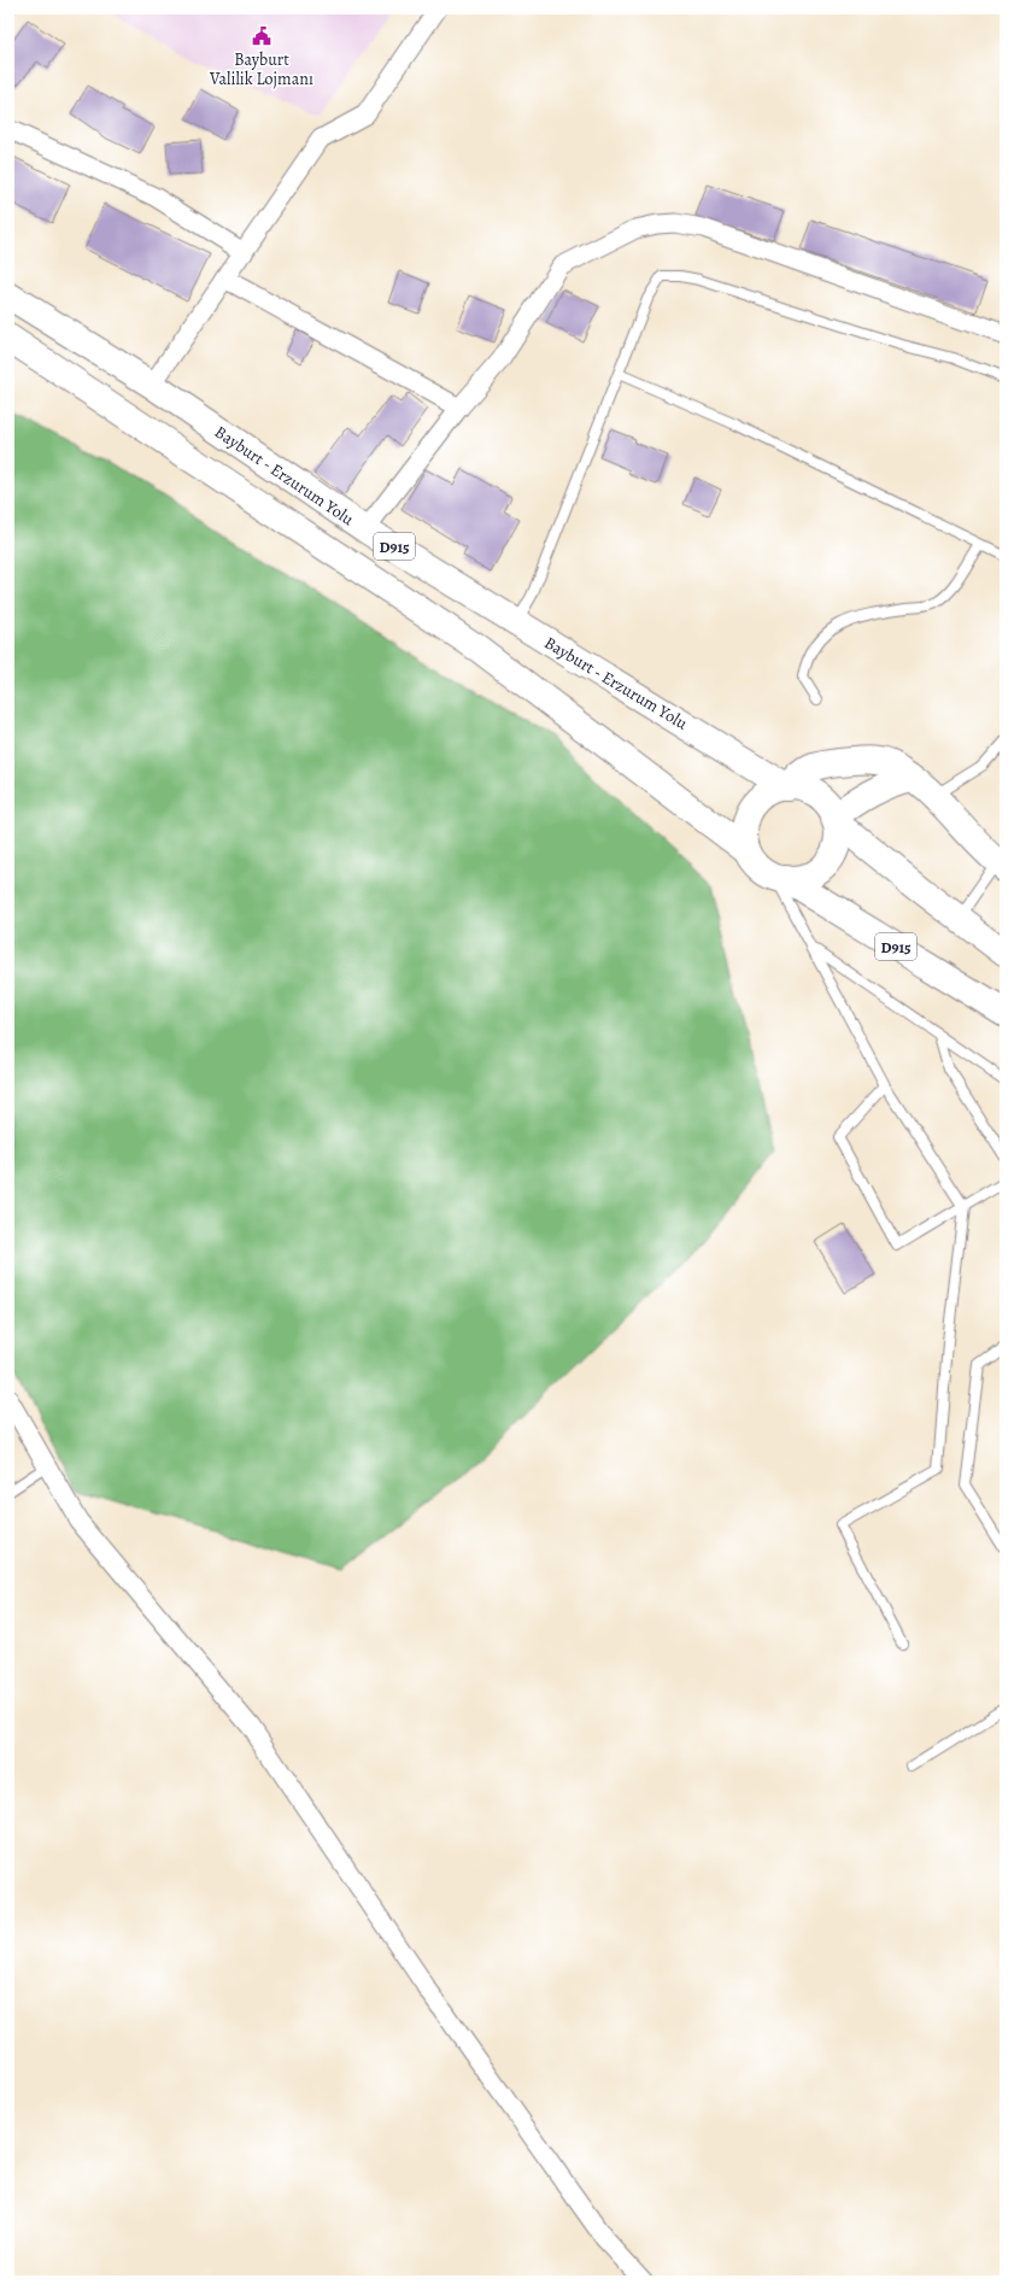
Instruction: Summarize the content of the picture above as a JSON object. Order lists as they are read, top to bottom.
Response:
{
  "streets": {
    "main road": ["Bayburt - Erzurum Yolu", "D915"]
  },
  "crossings": [
    ["Bayburt - Erzurum Yolu", "D915"]
  ],
  "places": {
    "public building": ["Bayburt Valilik Lojmanı"]
  }
}
